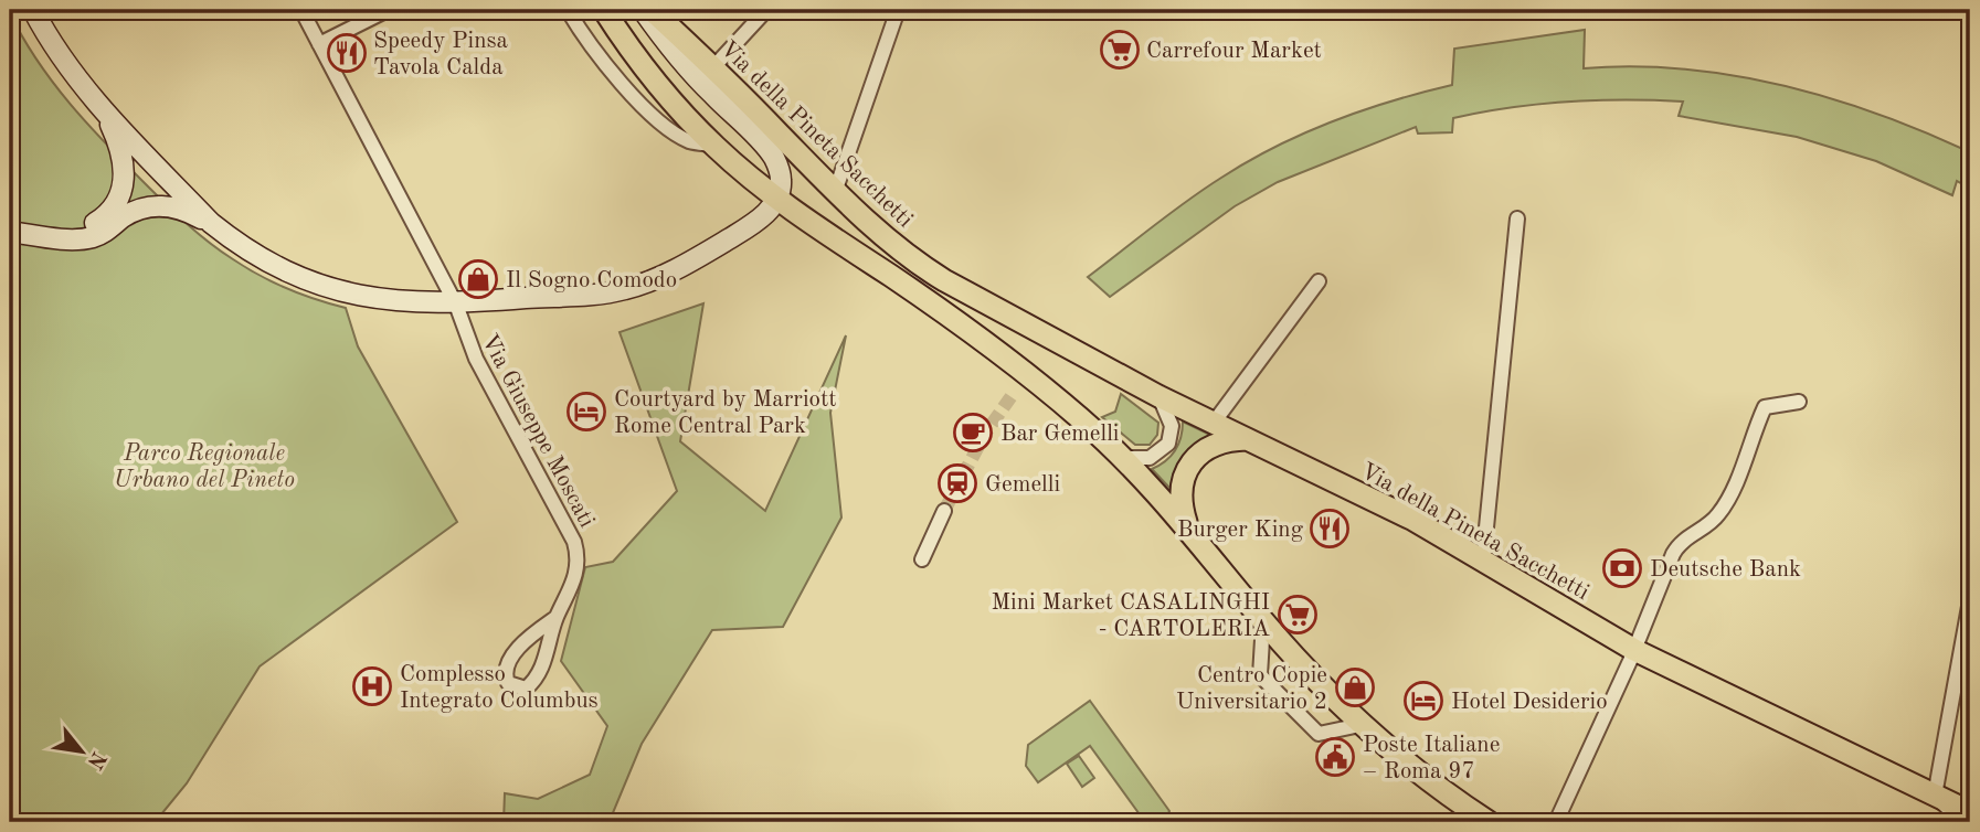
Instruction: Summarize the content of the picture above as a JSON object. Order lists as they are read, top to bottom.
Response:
{
  "streets": {
    "main road": ["Via della Pineta Sacchetti"],
    "street": ["Via Giuseppe Moscati"]
  },
  "parks": ["Parco Regionale Urbano del Pineto"],
  "places": {
    "supermarket": ["Carrefour Market", "Mini Market CASALINGHI - CARTOLERIA"],
    "restaurant": ["Speedy Pinsa Tavola Calda", "Burger King"],
    "shop": ["Il Sogno Comodo", "Centro Copie Universitario 2"],
    "hotel": ["Courtyard by Marriott Rome Central Park", "Hotel Desiderio"],
    "cafe": ["Bar Gemelli"],
    "station": ["Gemelli"],
    "bank": ["Deutsche Bank"],
    "hospital": ["Complesso Integrato Columbus"],
    "public building": ["Poste Italiane – Roma 97"]
  },
  "north": "bottom right"
}
